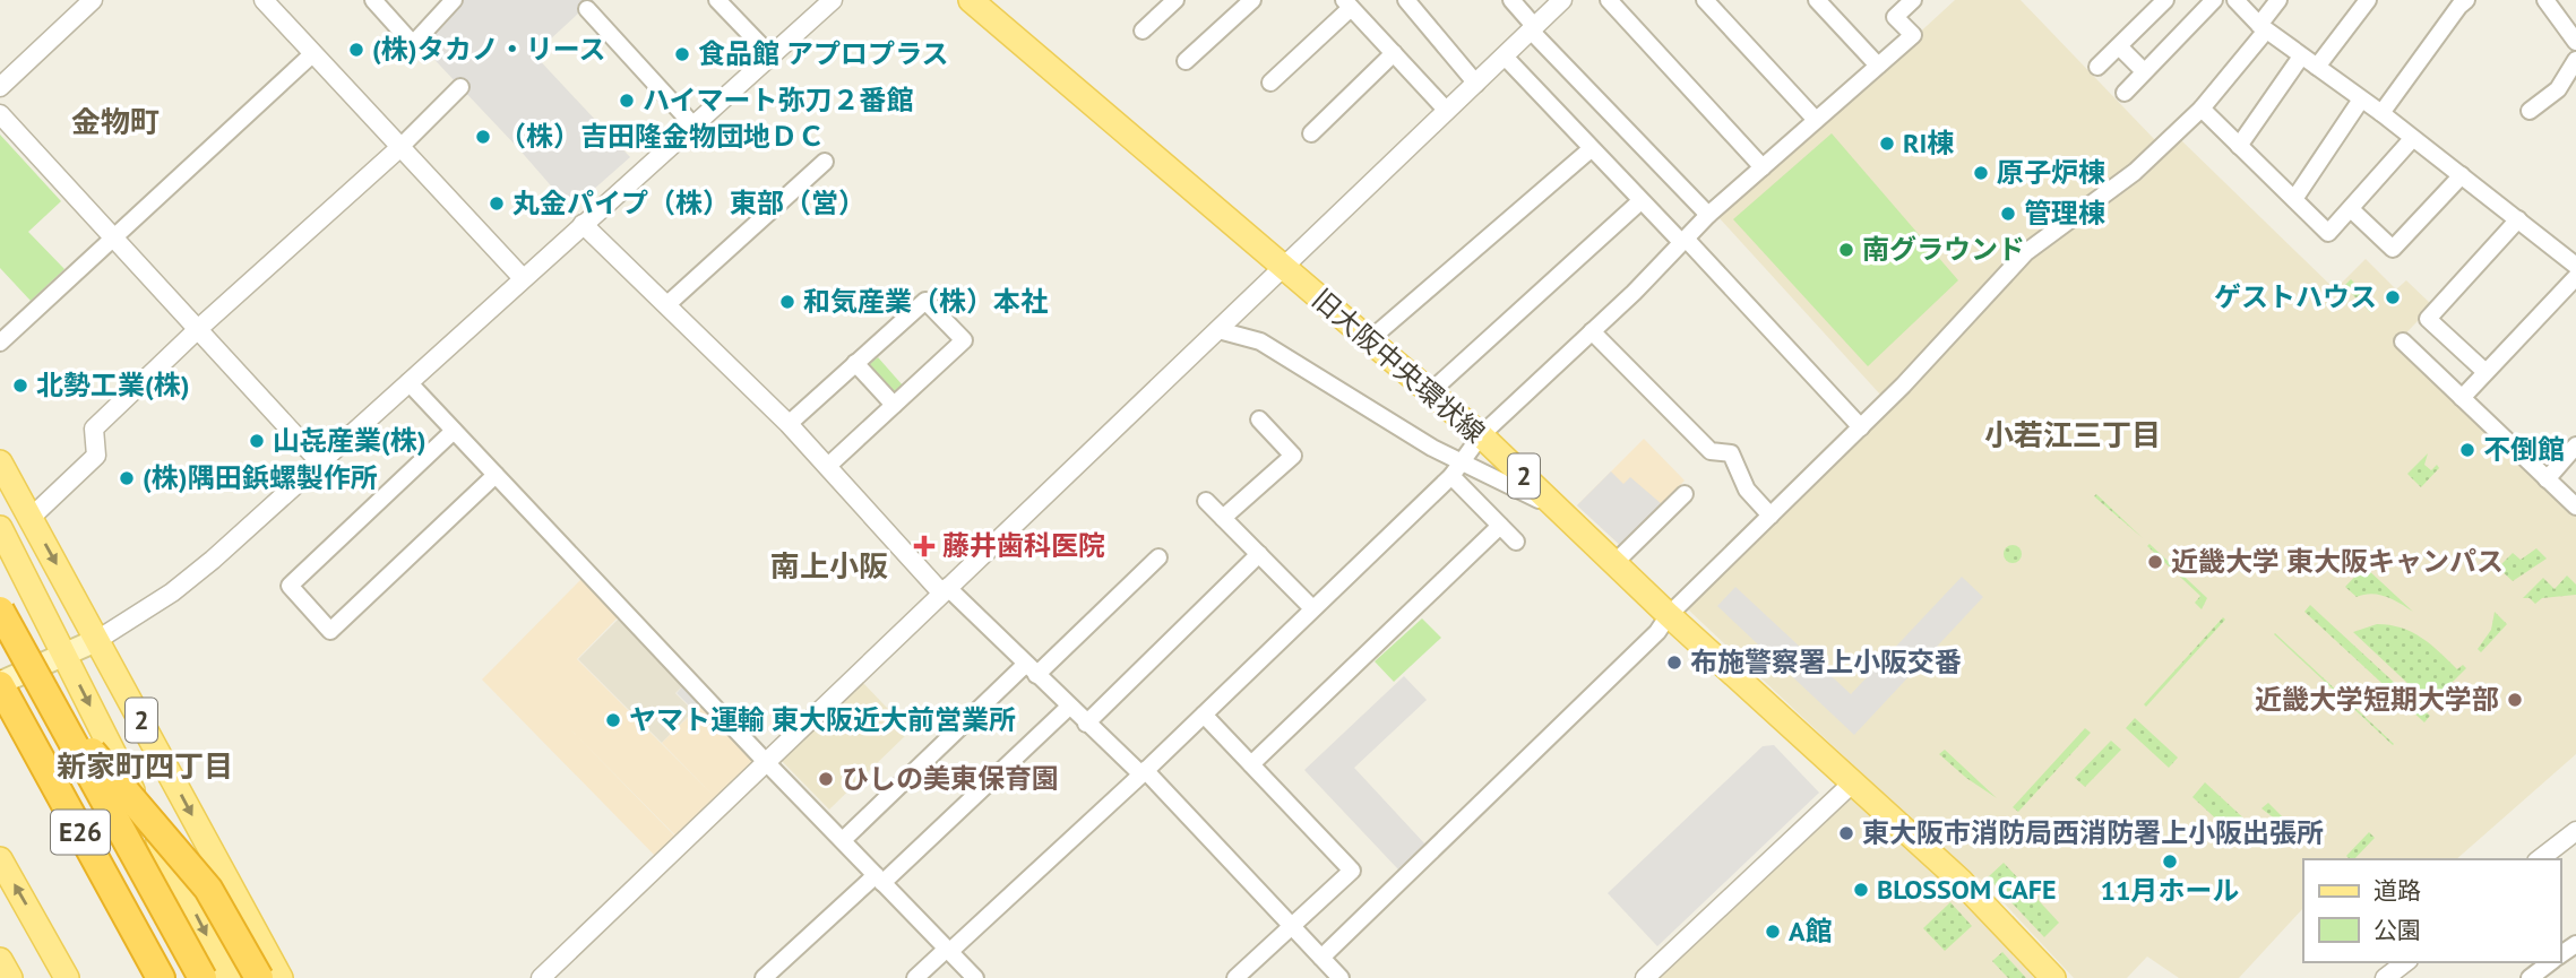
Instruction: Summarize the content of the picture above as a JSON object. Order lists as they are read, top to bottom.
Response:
{
  "streets": {
    "highway": ["E26"],
    "main road": ["旧大阪中央環状線", "2"]
  },
  "districts": [
    "金物町",
    "小若江三丁目",
    "南上小阪",
    "新家町四丁目"
  ],
  "places": {
    "other": [
      "(株)タカノ・リース",
      "食品館 アプロプラス",
      "ハイマート弥刀２番館",
      "（株）吉田隆金物団地ＤＣ",
      "RI棟",
      "原子炉棟",
      "丸金パイプ（株）東部（営）",
      "管理棟",
      "南グラウンド",
      "ゲストハウス",
      "和気産業（株）本社",
      "北勢工業(株)",
      "山㐂産業(株)",
      "不倒館",
      "(株)隅田鋲螺製作所",
      "近畿大学 東大阪キャンパス",
      "布施警察署上小阪交番",
      "近畿大学短期大学部",
      "ヤマト運輸 東大阪近大前営業所",
      "ひしの美東保育園",
      "東大阪市消防局西消防署上小阪出張所",
      "11月ホール",
      "BLOSSOM CAFE",
      "A館"
    ],
    "health": ["藤井歯科医院"]
  },
  "legend": ["道路", "公園"]
}
